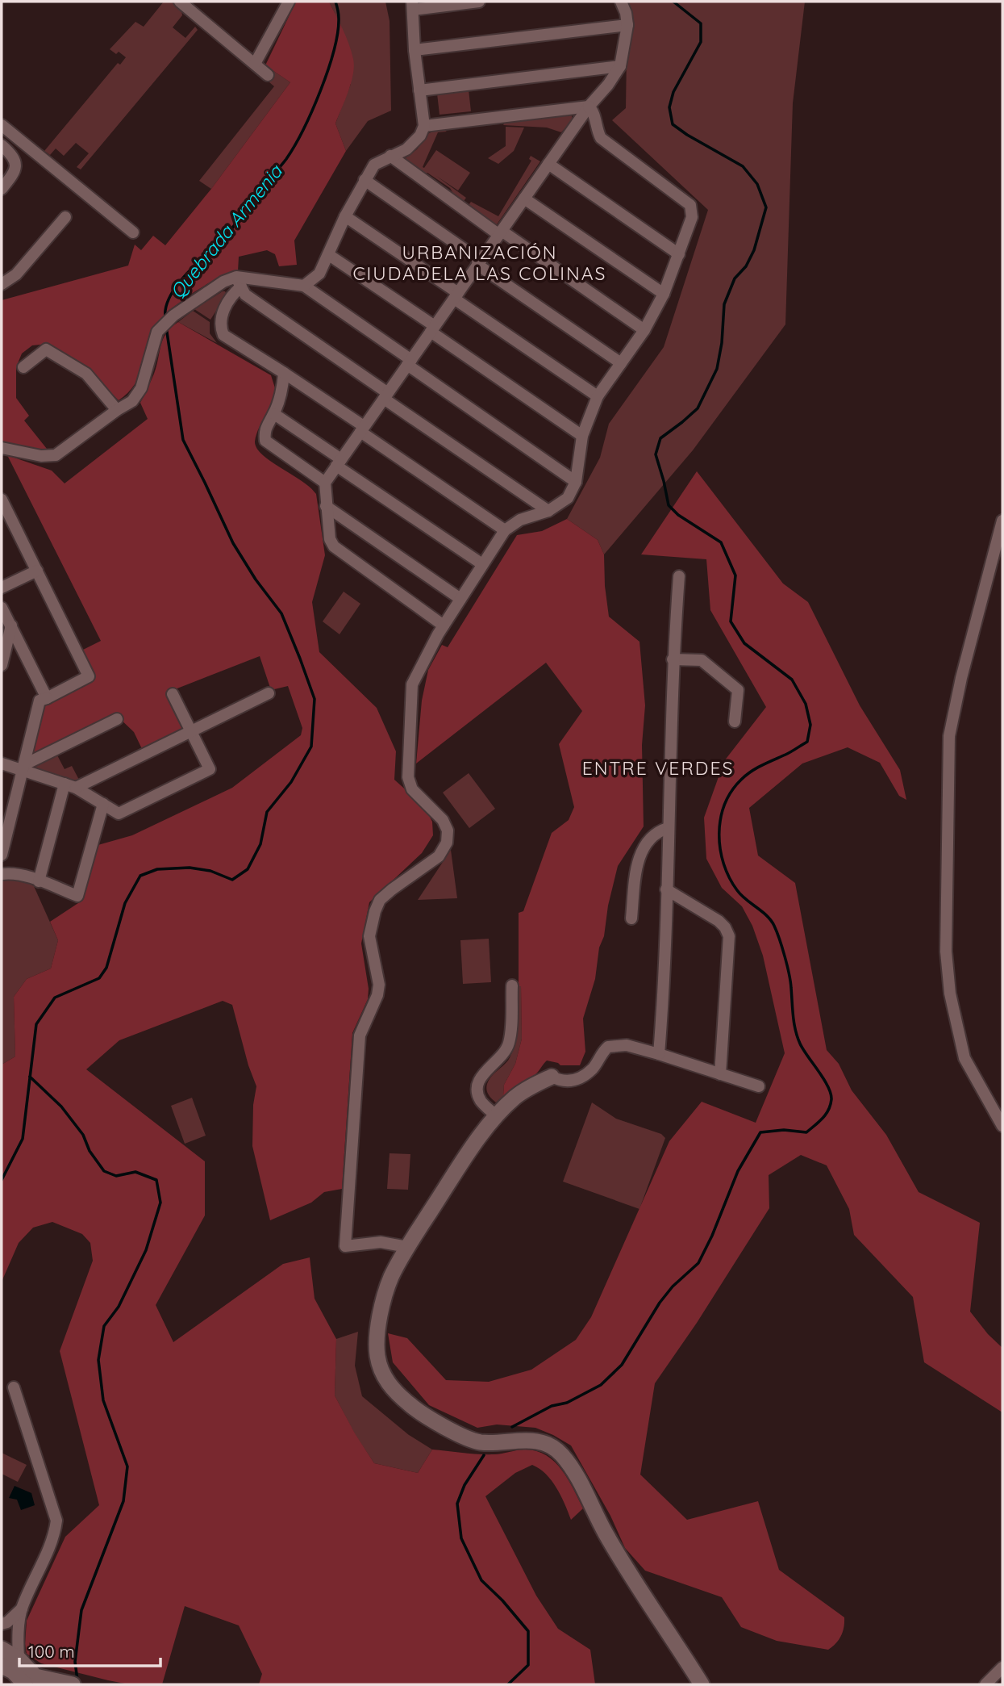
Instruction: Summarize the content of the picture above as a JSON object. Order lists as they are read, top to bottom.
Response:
{
  "districts": ["URBANIZACIÓN CIUDADELA LAS COLINAS", "ENTRE VERDES"],
  "water": ["Quebrada Armenia"],
  "scale_bar": "100 m"
}
